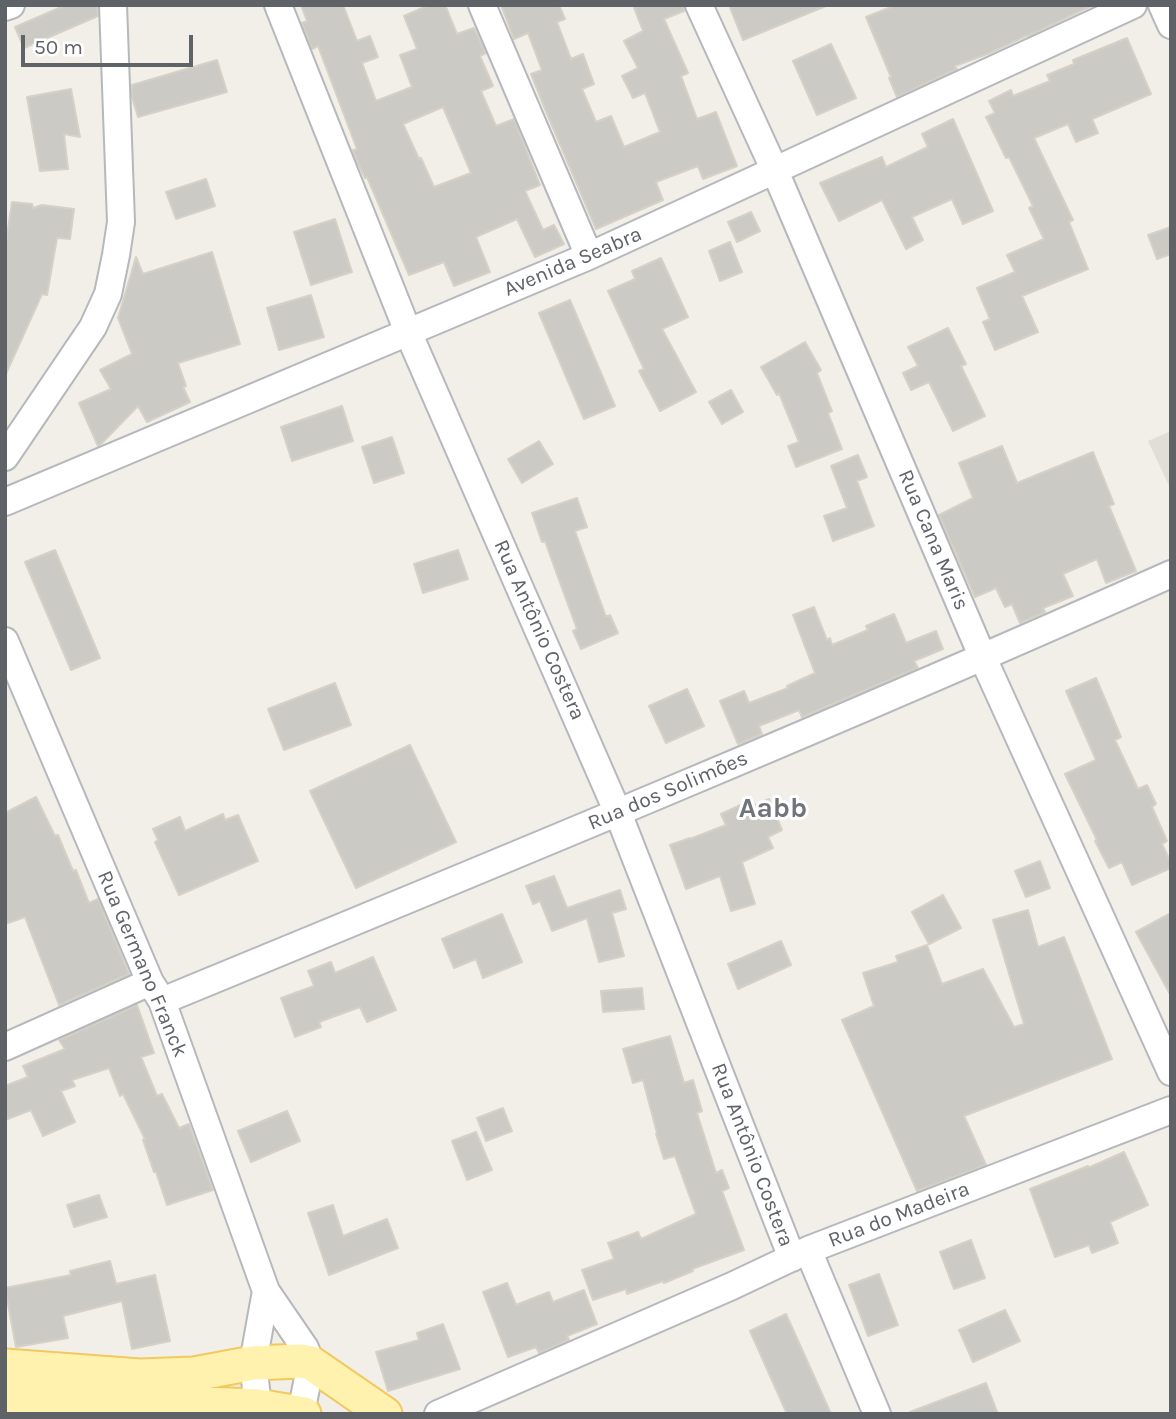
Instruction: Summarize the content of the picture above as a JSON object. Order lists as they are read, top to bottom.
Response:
{
  "streets": {
    "main road": ["Rua Germano Franck"],
    "street": [
      "Avenida Seabra",
      "Rua Cana Maris",
      "Rua Antônio Costera",
      "Rua dos Solimões",
      "Rua do Madeira"
    ]
  },
  "crossings": [
    ["Avenida Seabra", "Rua Cana Maris"],
    ["Avenida Seabra", "Rua Antônio Costera"],
    ["Rua Cana Maris", "Rua dos Solimões"],
    ["Rua Antônio Costera", "Rua dos Solimões"],
    ["Rua Antônio Costera", "Rua do Madeira"],
    ["Rua dos Solimões", "Rua Germano Franck"]
  ],
  "districts": ["Aabb"],
  "scale_bar": "50 m"
}
